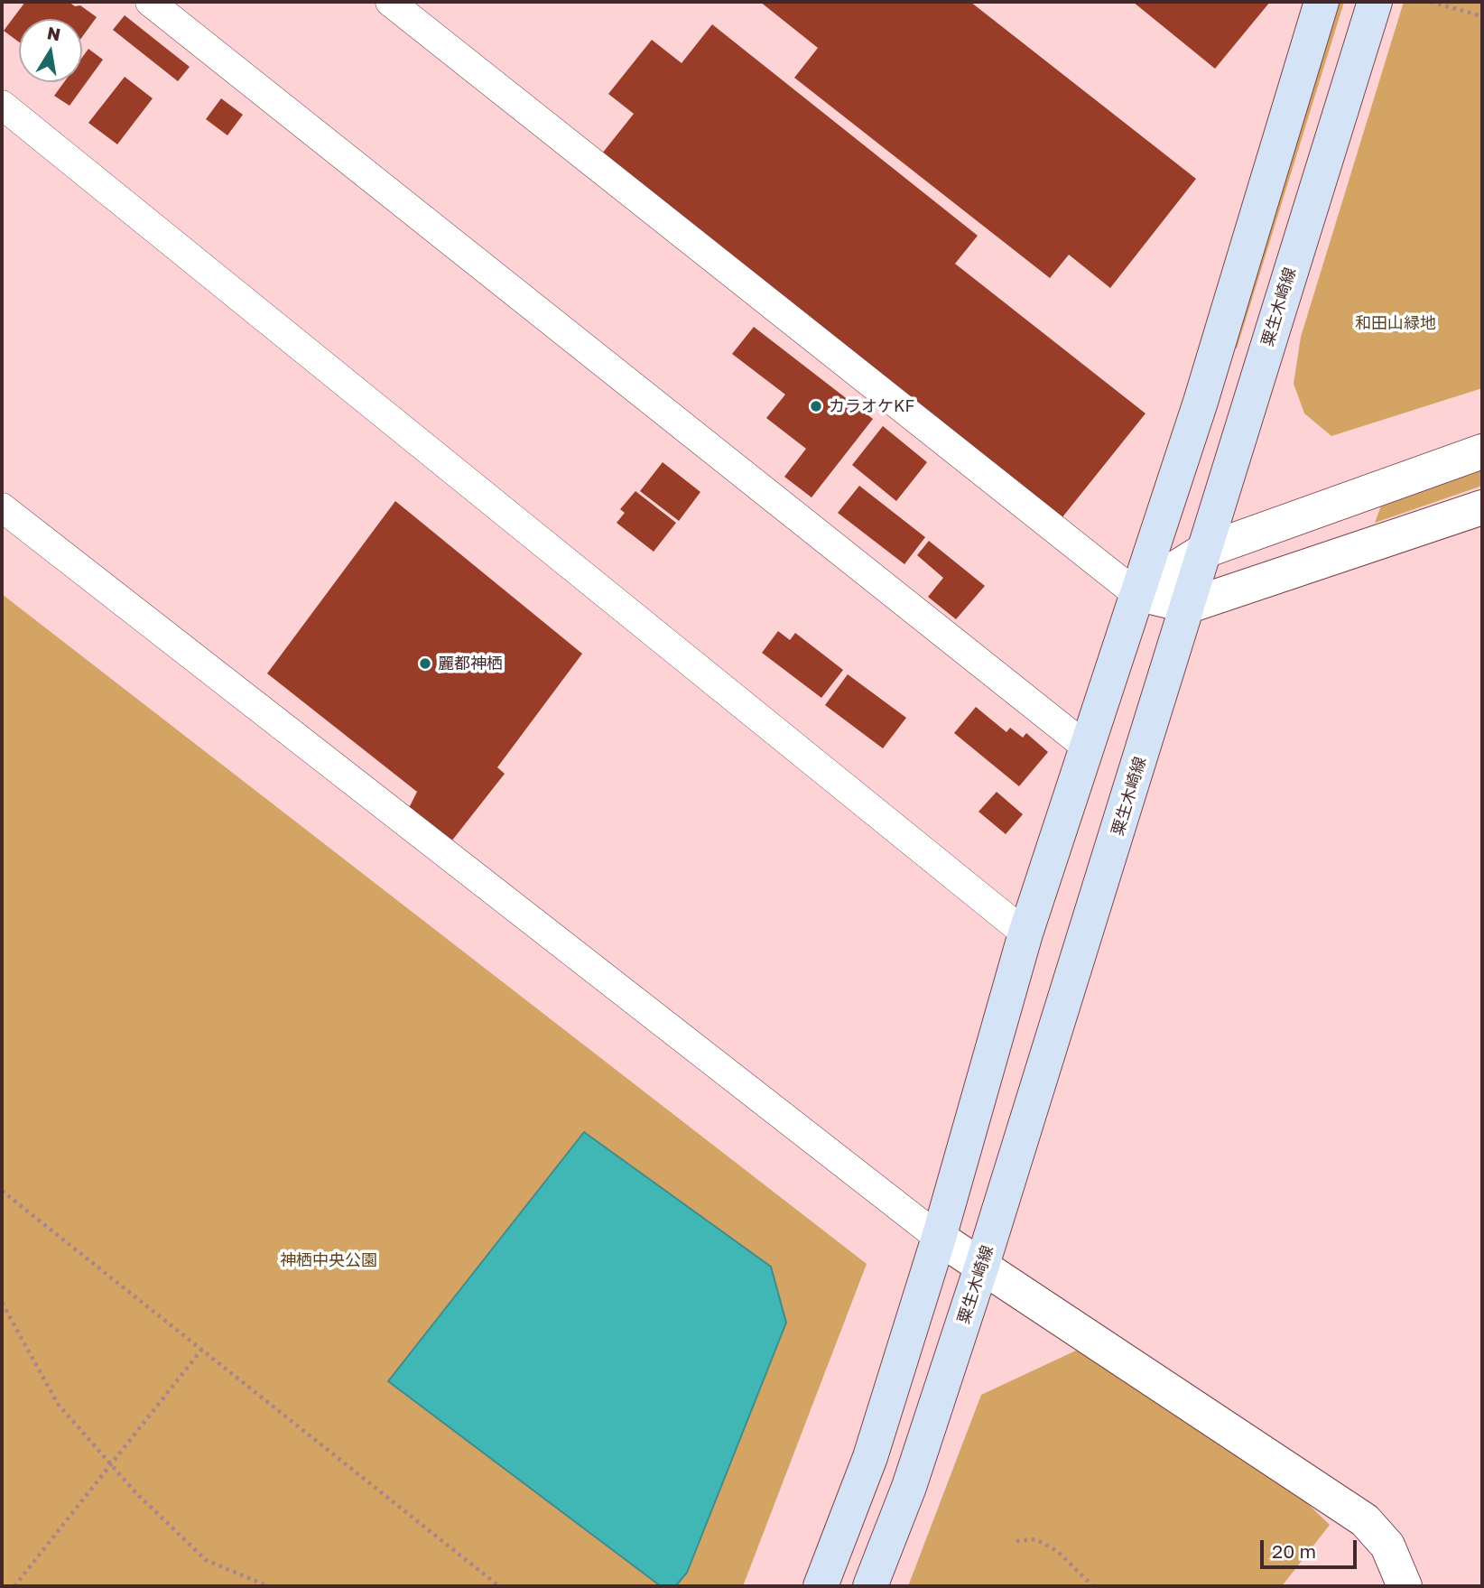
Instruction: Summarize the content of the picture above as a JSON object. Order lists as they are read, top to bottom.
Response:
{
  "streets": {
    "main road": ["粟生木崎線"]
  },
  "parks": ["和田山緑地", "神栖中央公園"],
  "places": ["カラオケKF", "麗都神栖"],
  "scale_bar": "20 m",
  "north": "top"
}
